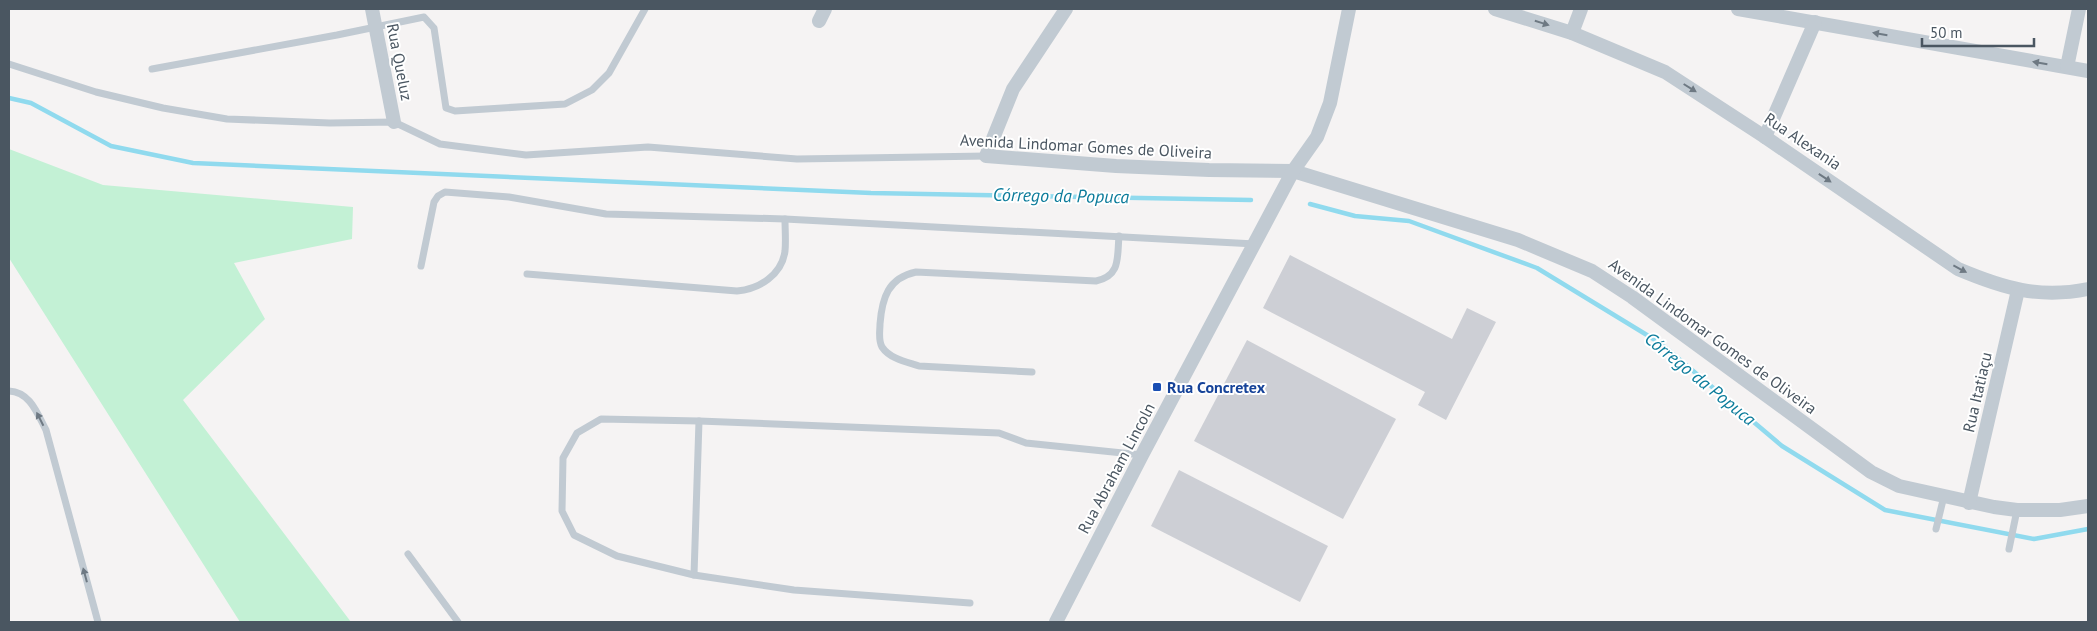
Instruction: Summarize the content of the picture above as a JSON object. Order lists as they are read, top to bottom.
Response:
{
  "streets": {
    "street": [
      "Rua Queluz",
      "Rua Alexania",
      "Avenida Lindomar Gomes de Oliveira",
      "Rua Itatiaçu",
      "Rua Abraham Lincoln"
    ]
  },
  "crossings": [
    ["Rua Queluz", "Avenida Lindomar Gomes de Oliveira"],
    ["Rua Alexania", "Rua Itatiaçu"],
    ["Avenida Lindomar Gomes de Oliveira", "Rua Itatiaçu"],
    ["Avenida Lindomar Gomes de Oliveira", "Rua Abraham Lincoln"]
  ],
  "one_way": ["Rua Alexania"],
  "water": ["Córrego da Popuca"],
  "places": {
    "transit": ["Rua Concretex"]
  },
  "scale_bar": "50 m"
}
